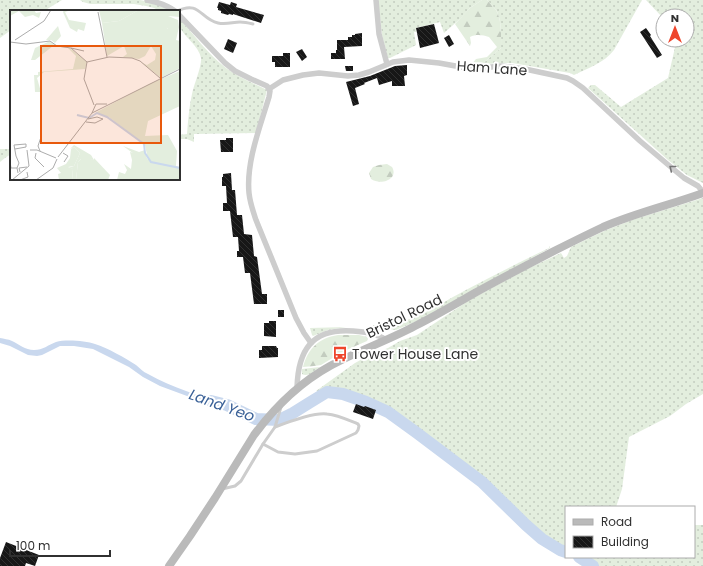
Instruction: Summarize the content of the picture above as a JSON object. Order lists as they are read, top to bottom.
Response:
{
  "streets": {
    "main road": ["Bristol Road"],
    "street": ["Ham Lane"]
  },
  "crossings": [
    ["Ham Lane", "Bristol Road"]
  ],
  "one_way": ["Ham Lane"],
  "water": ["Land Yeo"],
  "places": {
    "bus stop": ["Tower House Lane"]
  },
  "legend": ["Road", "Building"],
  "scale_bar": "100 m",
  "north": "top"
}
